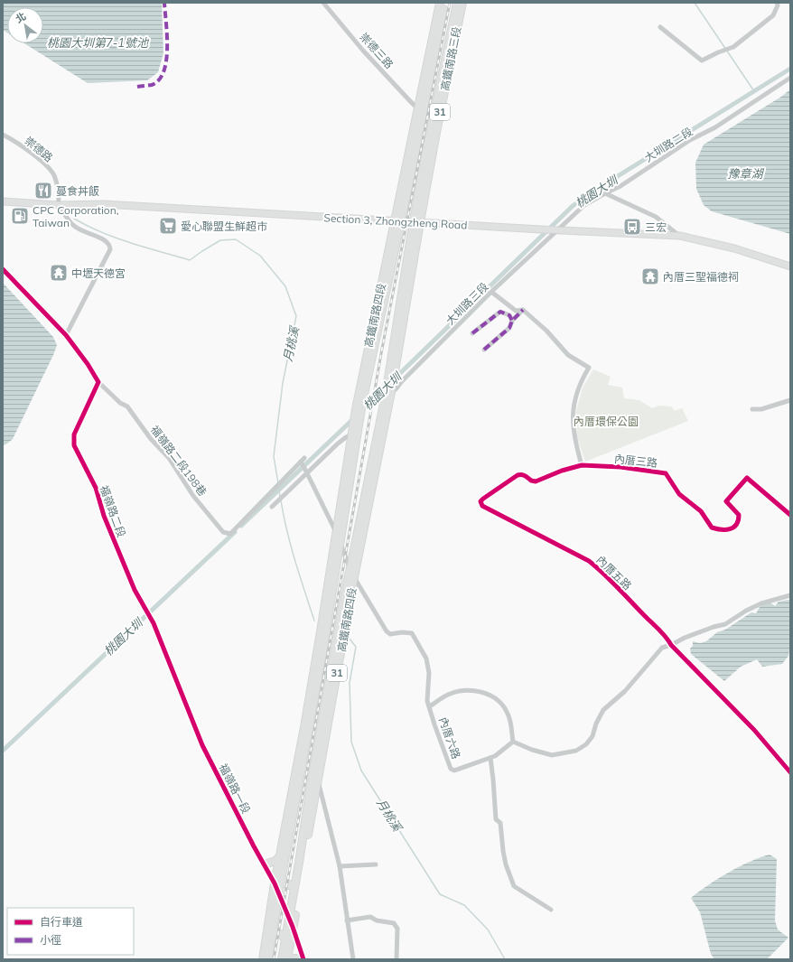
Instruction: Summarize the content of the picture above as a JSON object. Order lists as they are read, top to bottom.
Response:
{
  "streets": {
    "main road": [
      "高鐵南路三段",
      "31",
      "Section 3, Zhongzheng Road",
      "高鐵南路四段"
    ],
    "street": [
      "崇德三路",
      "大圳路二段",
      "崇德路",
      "大圳路三段",
      "福嶺路二段198巷",
      "內厝三路",
      "福嶺路二段",
      "內厝五路",
      "內厝六路",
      "福嶺路一段"
    ]
  },
  "crossings": [
    ["崇德三路", "高鐵南路三段"],
    ["高鐵南路三段", "31"],
    ["高鐵南路三段", "Section 3, Zhongzheng Road"],
    ["高鐵南路三段", "高鐵南路四段"],
    ["31", "Section 3, Zhongzheng Road"],
    ["31", "大圳路三段"],
    ["31", "高鐵南路四段"],
    ["31", "福嶺路一段"],
    ["大圳路二段", "Section 3, Zhongzheng Road"],
    ["大圳路二段", "大圳路三段"],
    ["崇德路", "Section 3, Zhongzheng Road"],
    ["Section 3, Zhongzheng Road", "大圳路三段"],
    ["Section 3, Zhongzheng Road", "高鐵南路四段"],
    ["大圳路三段", "高鐵南路四段"],
    ["高鐵南路四段", "內厝六路"],
    ["高鐵南路四段", "福嶺路一段"],
    ["福嶺路二段198巷", "福嶺路二段"],
    ["內厝三路", "內厝五路"],
    ["福嶺路二段", "福嶺路一段"]
  ],
  "water": [
    "桃園大圳第7-1號池",
    "豫章湖",
    "桃園大圳",
    "月桃溪"
  ],
  "parks": ["內厝環保公園"],
  "places": {
    "restaurant": ["蔓食丼飯"],
    "fuel station": ["CPC Corporation, Taiwan"],
    "supermarket": ["愛心聯盟生鮮超市"],
    "bus stop": ["三宏"],
    "temple": ["中壢天德宮", "內厝三聖福德祠"]
  },
  "legend": ["自行車道", "小徑"],
  "north": "top left"
}
